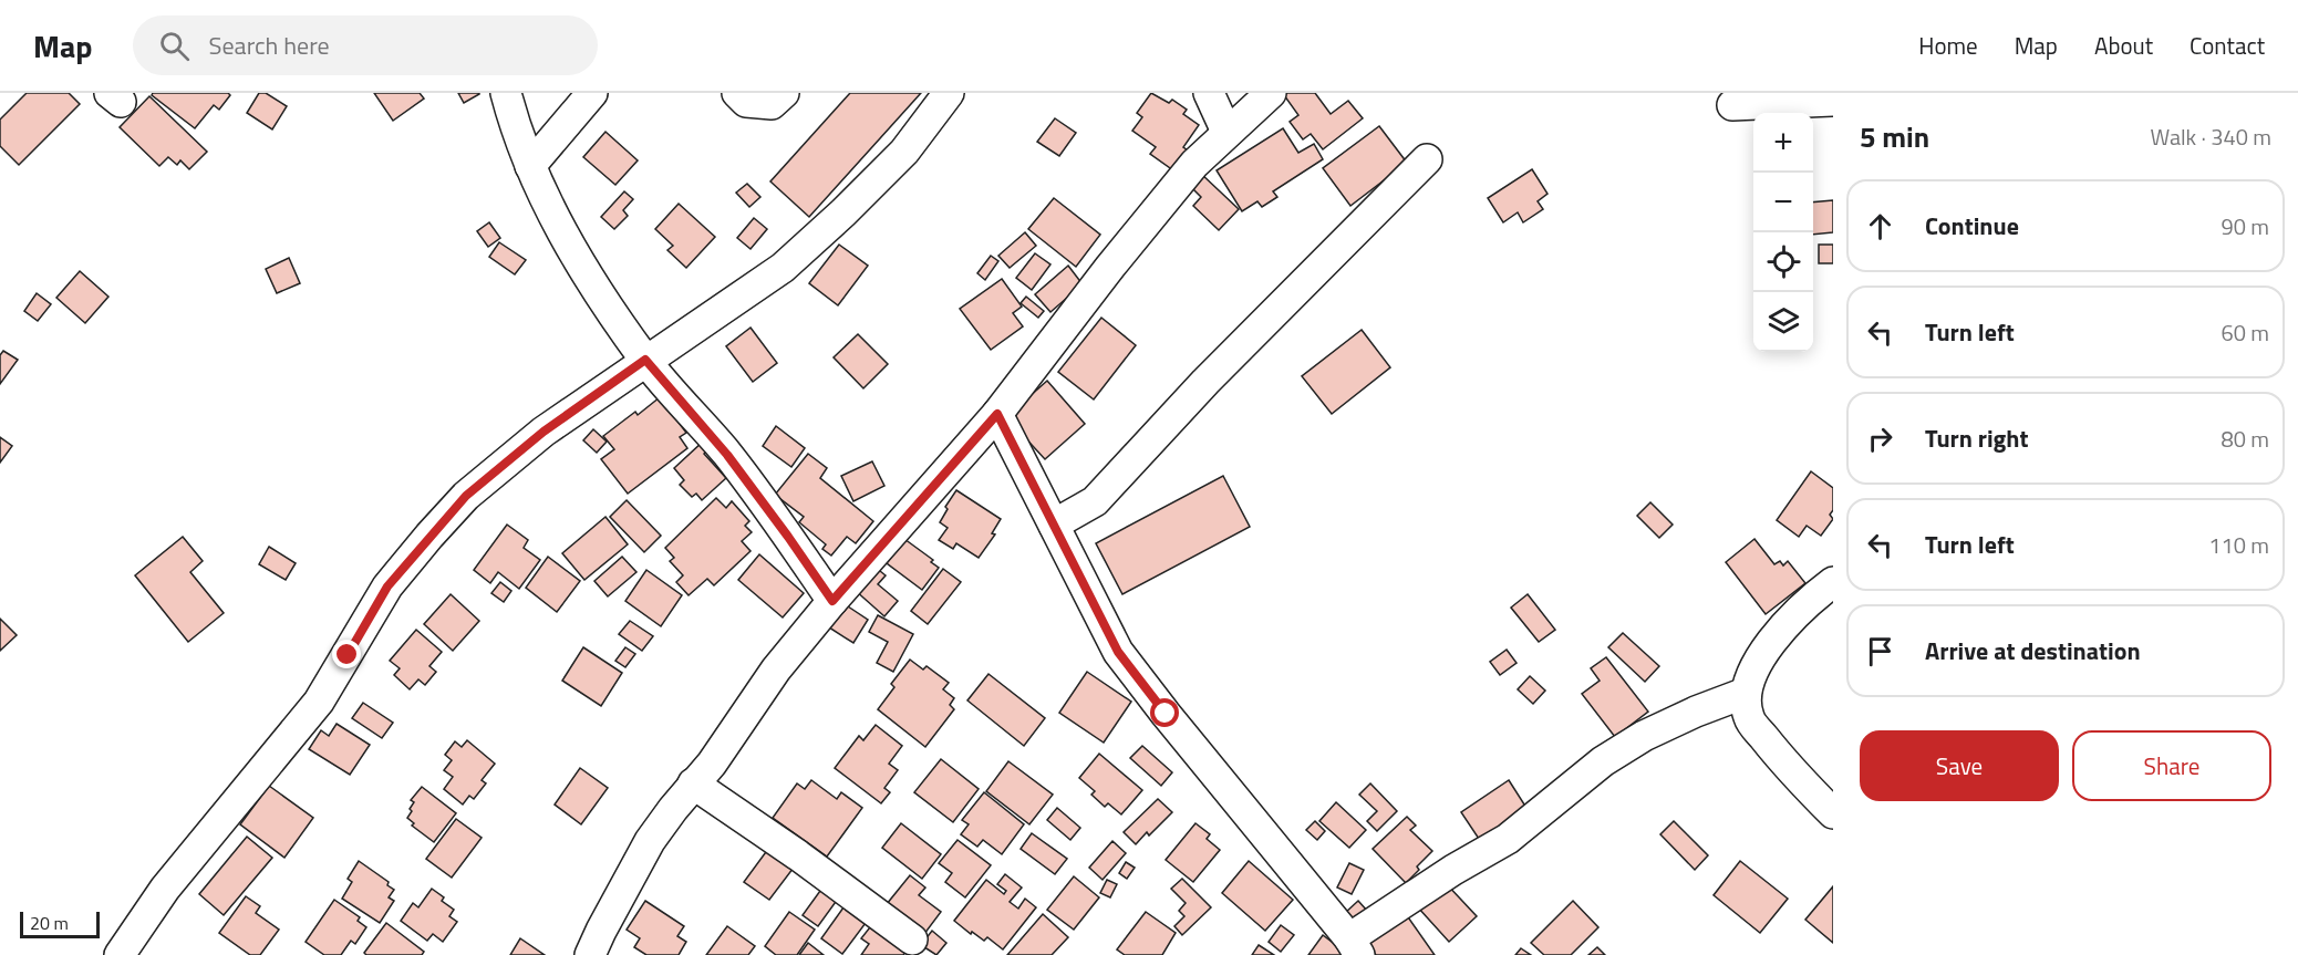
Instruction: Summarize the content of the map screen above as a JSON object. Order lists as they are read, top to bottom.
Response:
{
  "scale_bar": "20 m",
  "page": {
    "header": "Map",
    "search": "Search here",
    "nav": [
      "Home",
      "Map",
      "About",
      "Contact"
    ],
    "heading": ["5 min", "Walk · 340 m"],
    "map_buttons": ["+", "−"],
    "list": [
      ["Continue", "90 m"],
      ["Turn left", "60 m"],
      ["Turn right", "80 m"],
      ["Turn left", "110 m"],
      "Arrive at destination"
    ],
    "buttons": ["Save", "Share"],
    "scale": "20 m"
  }
}
